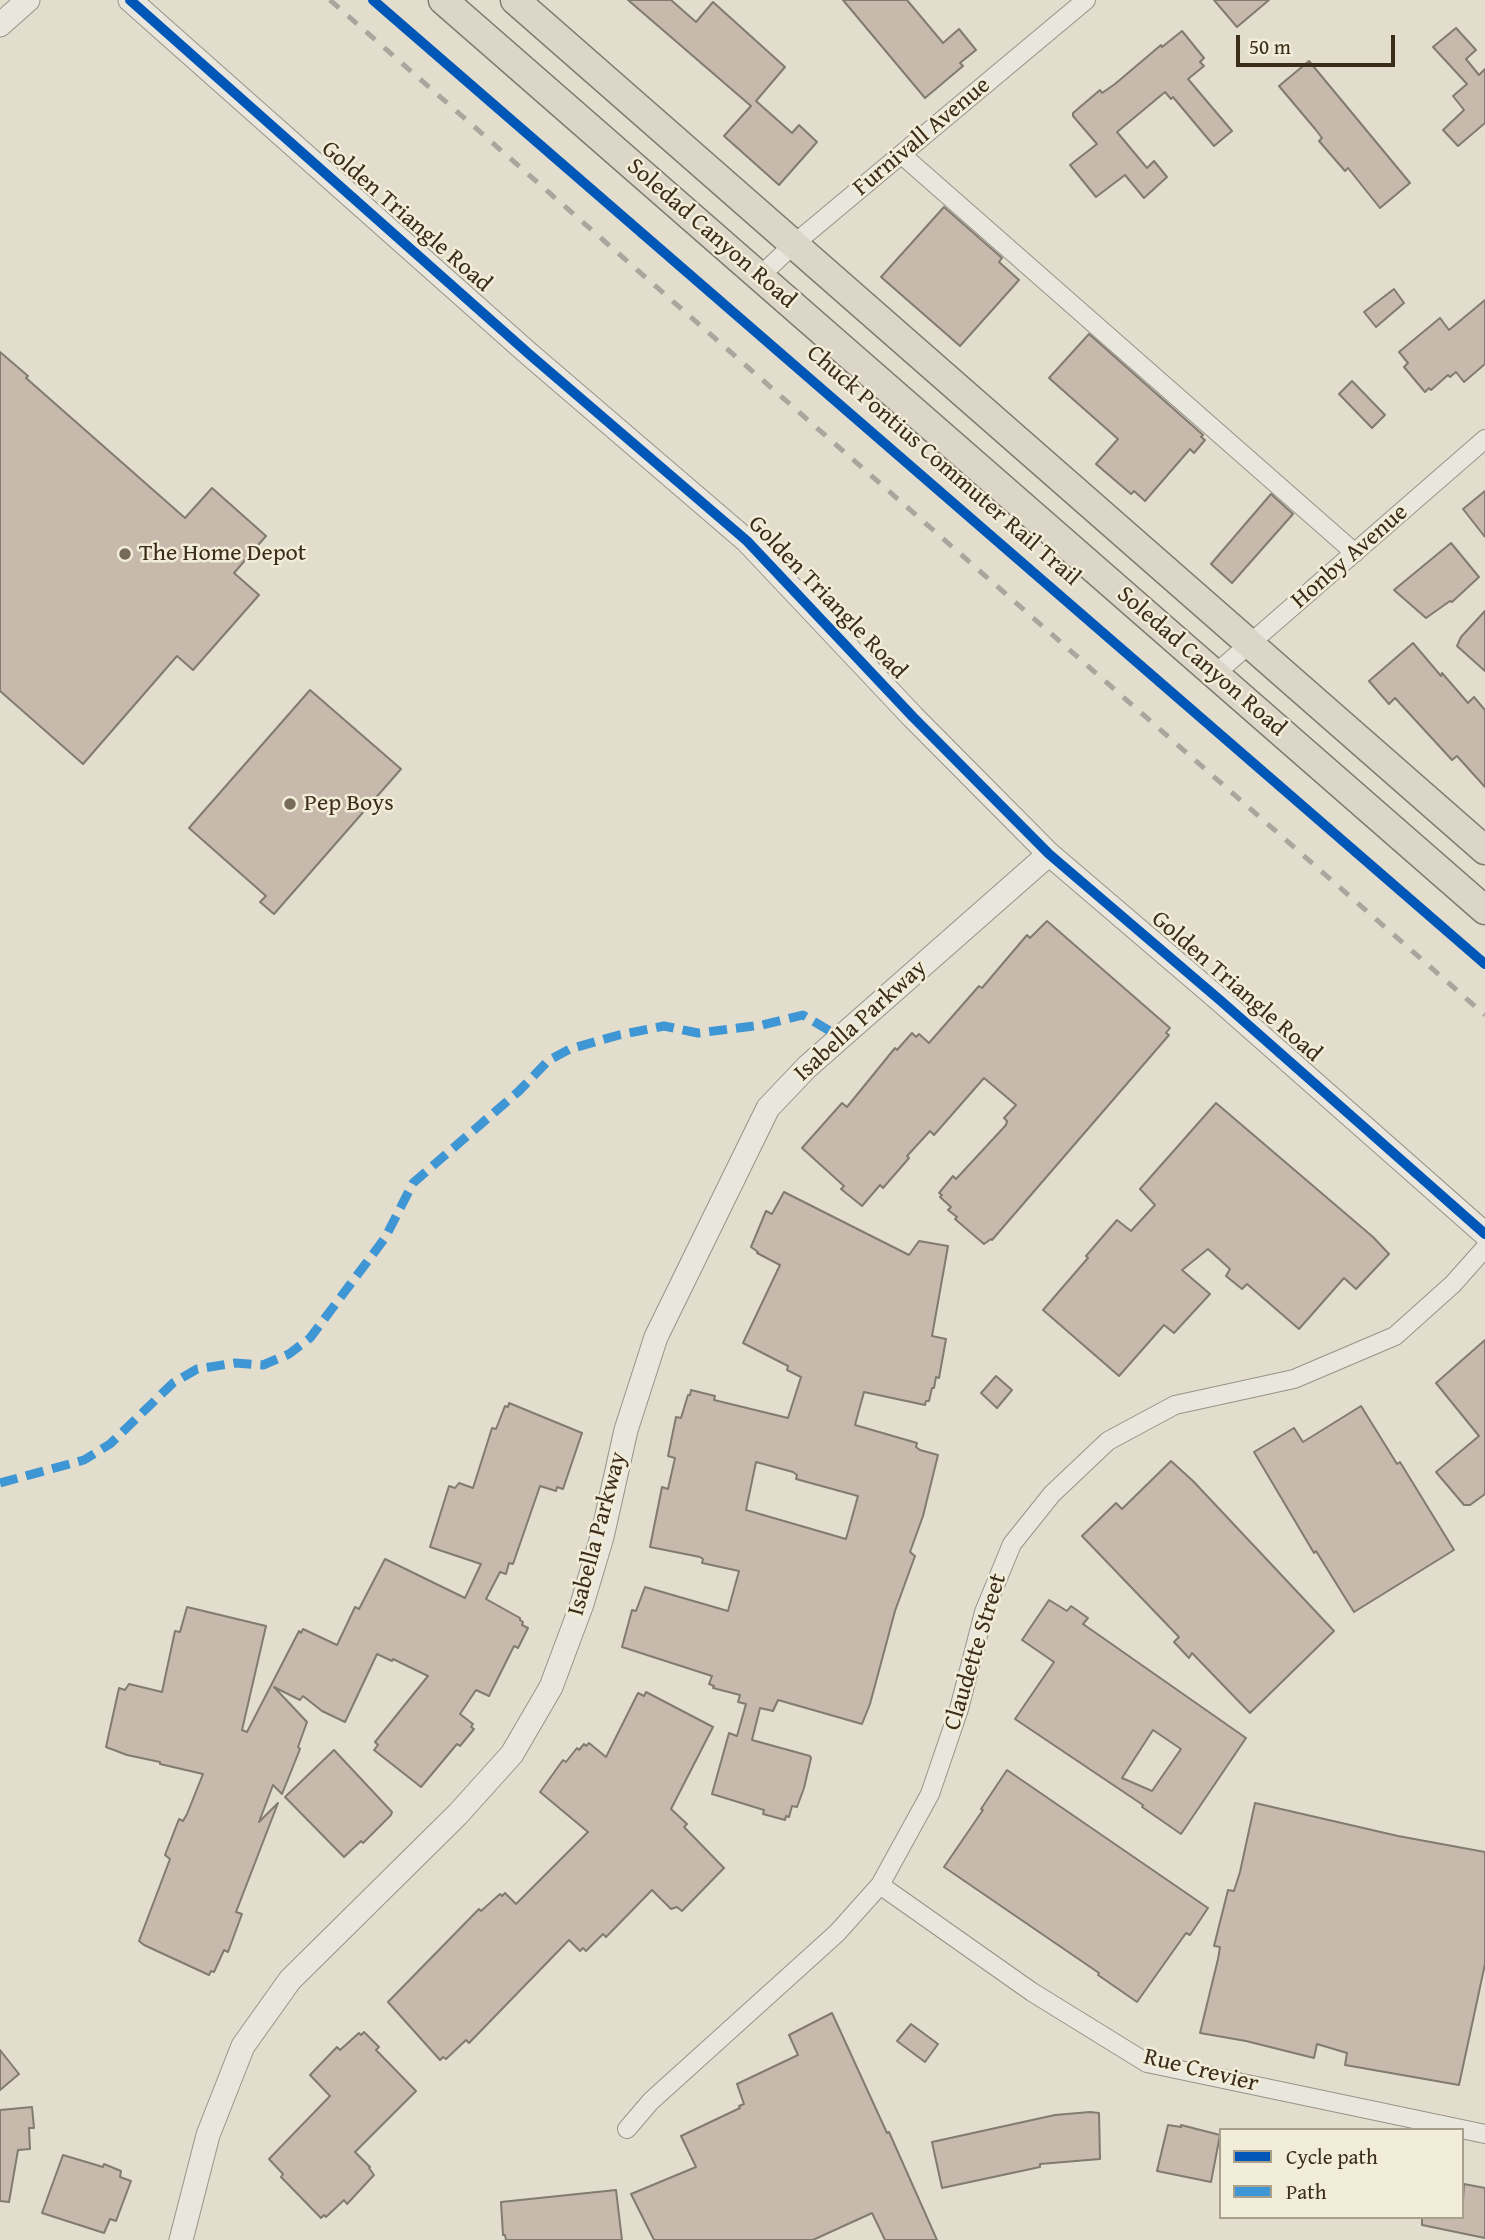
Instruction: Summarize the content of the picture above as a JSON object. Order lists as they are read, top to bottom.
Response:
{
  "streets": {
    "main road": ["Soledad Canyon Road"],
    "street": [
      "Furnivall Avenue",
      "Golden Triangle Road",
      "Honby Avenue",
      "Isabella Parkway",
      "Claudette Street",
      "Rue Crevier"
    ],
    "cycle path": ["Chuck Pontius Commuter Rail Trail"]
  },
  "crossings": [
    ["Furnivall Avenue", "Soledad Canyon Road"],
    ["Golden Triangle Road", "Isabella Parkway"],
    ["Soledad Canyon Road", "Honby Avenue"],
    ["Claudette Street", "Rue Crevier"]
  ],
  "places": ["The Home Depot", "Pep Boys"],
  "legend": ["Cycle path", "Path"],
  "scale_bar": "50 m"
}
